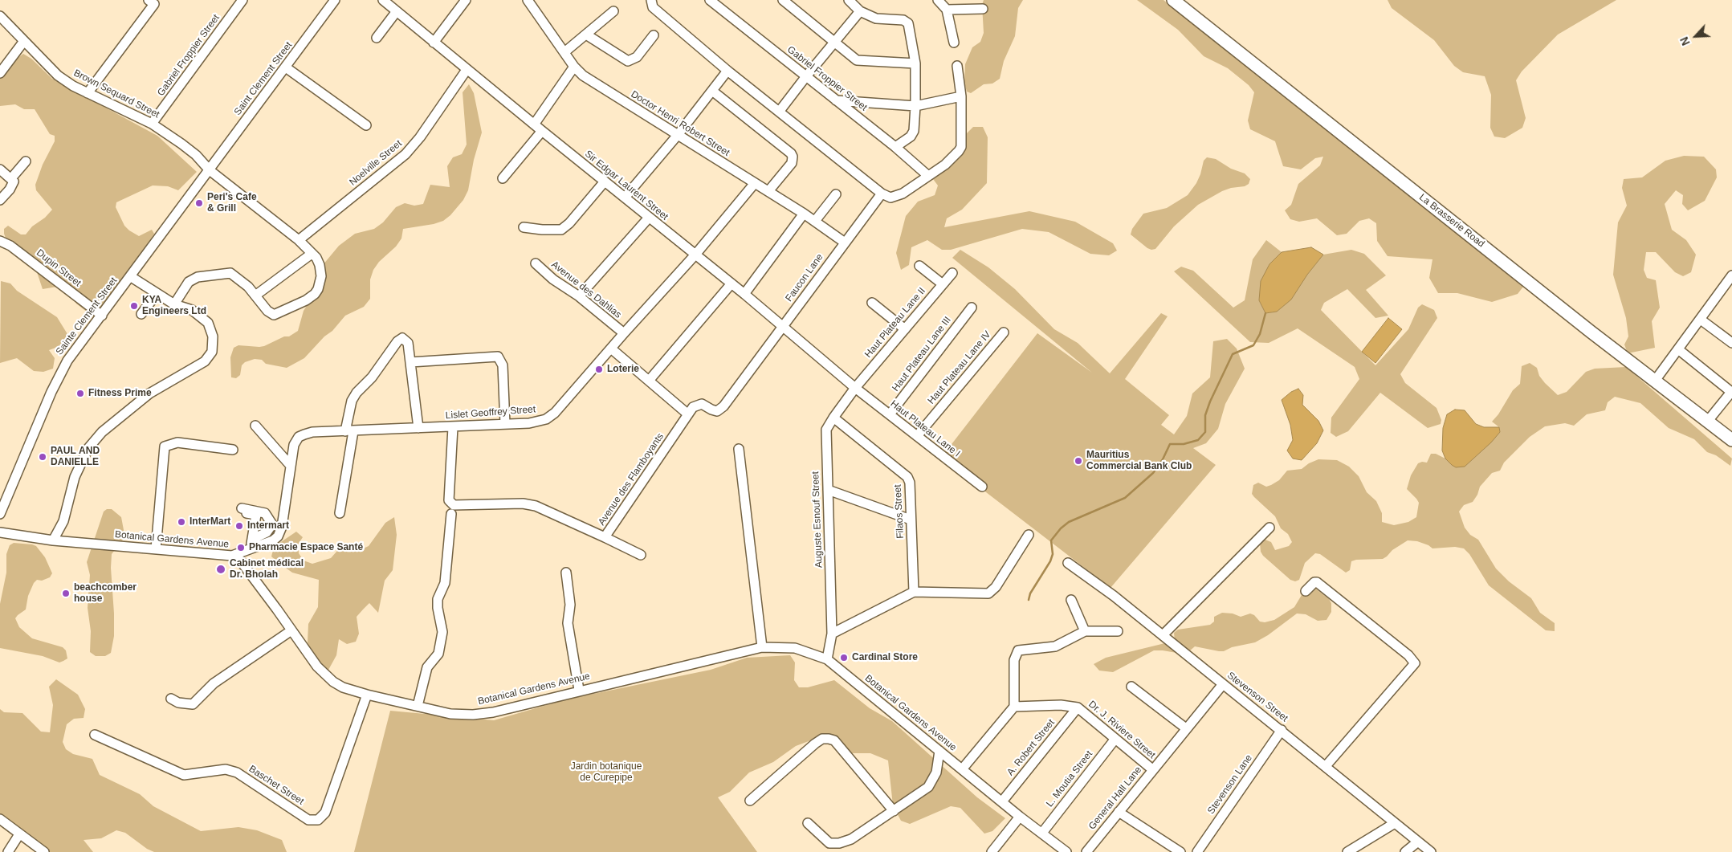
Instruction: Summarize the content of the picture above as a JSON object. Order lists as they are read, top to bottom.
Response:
{
  "streets": {
    "main road": ["La Brasserie Road"],
    "street": [
      "Gabriel Froppier Street",
      "Saint Clement Street",
      "Brown Sequard Street",
      "Doctor Henri Robert Street",
      "Noelville Street",
      "Sir Edgar Laurent Street",
      "Dupin Street",
      "Faucon Lane",
      "Avenue des Dahlias",
      "Sainte Clement Street",
      "Haut Plateau Lane II",
      "Haut Plateau Lane III",
      "Haut Plateau Lane IV",
      "Lislet Geoffrey Street",
      "Haut Plateau Lane I",
      "Avenue des Flamboyants",
      "Filaos Street",
      "Auguste Esnouf Street",
      "Botanical Gardens Avenue",
      "Stevenson Street",
      "Dr. J. Riviere Street",
      "A. Robert Street",
      "L. Moutia Street",
      "Stevenson Lane",
      "Baschet Street",
      "General Hall Lane"
    ]
  },
  "crossings": [
    ["Gabriel Froppier Street", "Brown Sequard Street"],
    ["Saint Clement Street", "Brown Sequard Street"],
    ["Saint Clement Street", "Sainte Clement Street"],
    ["Brown Sequard Street", "Noelville Street"],
    ["Brown Sequard Street", "Sainte Clement Street"],
    ["Doctor Henri Robert Street", "Faucon Lane"],
    ["Doctor Henri Robert Street", "Lislet Geoffrey Street"],
    ["Noelville Street", "Sir Edgar Laurent Street"],
    ["Sir Edgar Laurent Street", "Faucon Lane"],
    ["Sir Edgar Laurent Street", "Haut Plateau Lane II"],
    ["Sir Edgar Laurent Street", "Lislet Geoffrey Street"],
    ["Sir Edgar Laurent Street", "Haut Plateau Lane I"],
    ["Sir Edgar Laurent Street", "Avenue des Flamboyants"],
    ["Sir Edgar Laurent Street", "Auguste Esnouf Street"],
    ["Dupin Street", "Sainte Clement Street"],
    ["Faucon Lane", "Avenue des Flamboyants"],
    ["Avenue des Dahlias", "Lislet Geoffrey Street"],
    ["Haut Plateau Lane II", "Haut Plateau Lane I"],
    ["Haut Plateau Lane II", "Auguste Esnouf Street"],
    ["Haut Plateau Lane III", "Haut Plateau Lane I"],
    ["Haut Plateau Lane IV", "Haut Plateau Lane I"],
    ["Lislet Geoffrey Street", "Avenue des Flamboyants"],
    ["Lislet Geoffrey Street", "Botanical Gardens Avenue"],
    ["Haut Plateau Lane I", "Auguste Esnouf Street"],
    ["Filaos Street", "Auguste Esnouf Street"],
    ["Auguste Esnouf Street", "Botanical Gardens Avenue"],
    ["Botanical Gardens Avenue", "A. Robert Street"],
    ["Botanical Gardens Avenue", "L. Moutia Street"],
    ["Botanical Gardens Avenue", "Baschet Street"],
    ["Stevenson Street", "Stevenson Lane"],
    ["Stevenson Street", "General Hall Lane"],
    ["Dr. J. Riviere Street", "A. Robert Street"],
    ["Dr. J. Riviere Street", "L. Moutia Street"],
    ["Dr. J. Riviere Street", "General Hall Lane"]
  ],
  "parks": ["Jardin botanique de Curepipe"],
  "places": [
    "Peri's Cafe & Grill",
    "KYA Engineers Ltd",
    "Loterie",
    "Fitness Prime",
    "PAUL AND DANIELLE",
    "Mauritius Commercial Bank Club",
    "InterMart",
    "Intermart",
    "Pharmacie Espace Santé",
    "Cabinet médical Dr. Bholah",
    "beachcomber house",
    "Cardinal Store"
  ],
  "north": "bottom left"
}
